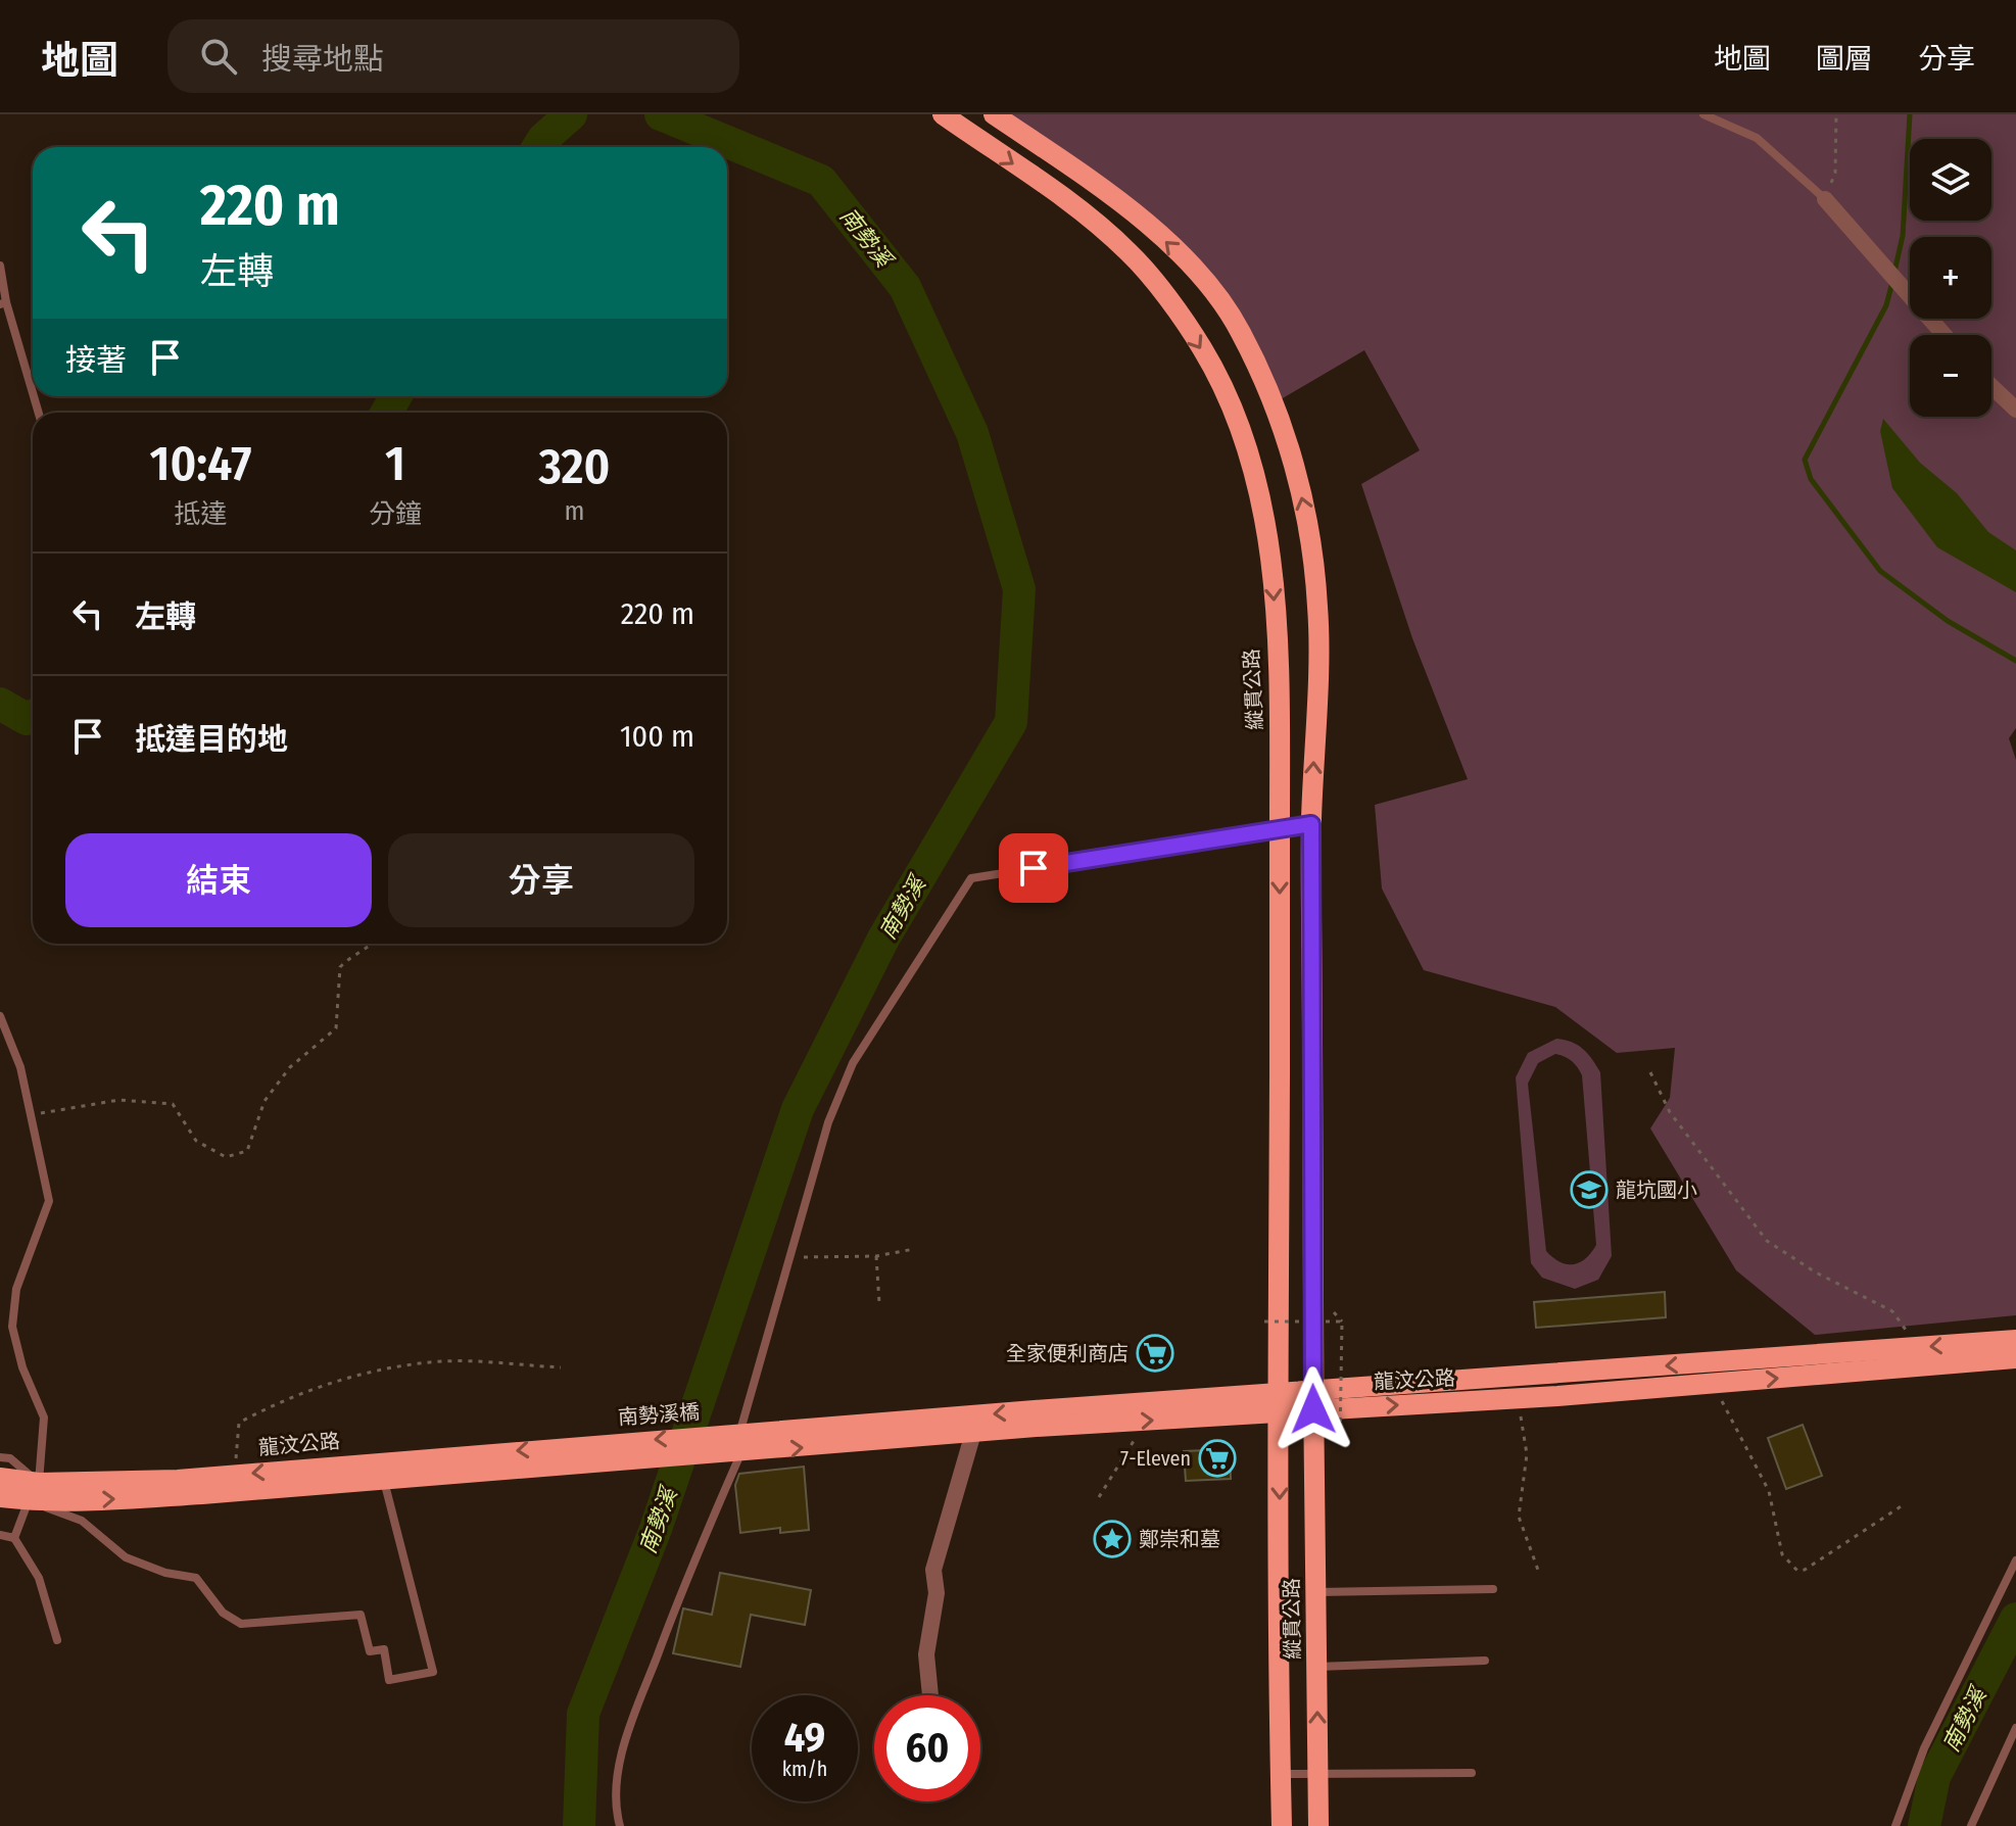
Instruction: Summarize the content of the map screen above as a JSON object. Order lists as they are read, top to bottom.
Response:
{
  "streets": {
    "main road": ["縱貫公路", "龍汶公路"]
  },
  "crossings": [
    ["縱貫公路", "龍汶公路"]
  ],
  "water": ["南勢溪"],
  "places": {
    "school or university": ["龍坑國小"],
    "supermarket": ["全家便利商店", "7-Eleven"],
    "place": ["鄭崇和墓"]
  },
  "page": {
    "header": "地圖",
    "search": "搜尋地點",
    "nav": ["地圖", "圖層", "分享"],
    "map_buttons": ["+", "−"],
    "turn": ["220 m", "左轉"],
    "then": "接著",
    "eta": [
      "10:47",
      "抵達",
      "1",
      "分鐘",
      "320",
      "m"
    ],
    "list": [
      {
        "name": "左轉",
        "value": "220 m"
      },
      {
        "name": "抵達目的地",
        "value": "100 m"
      }
    ],
    "buttons": ["結束", "分享"],
    "speed": "49 km/h",
    "limit": "60"
  }
}
